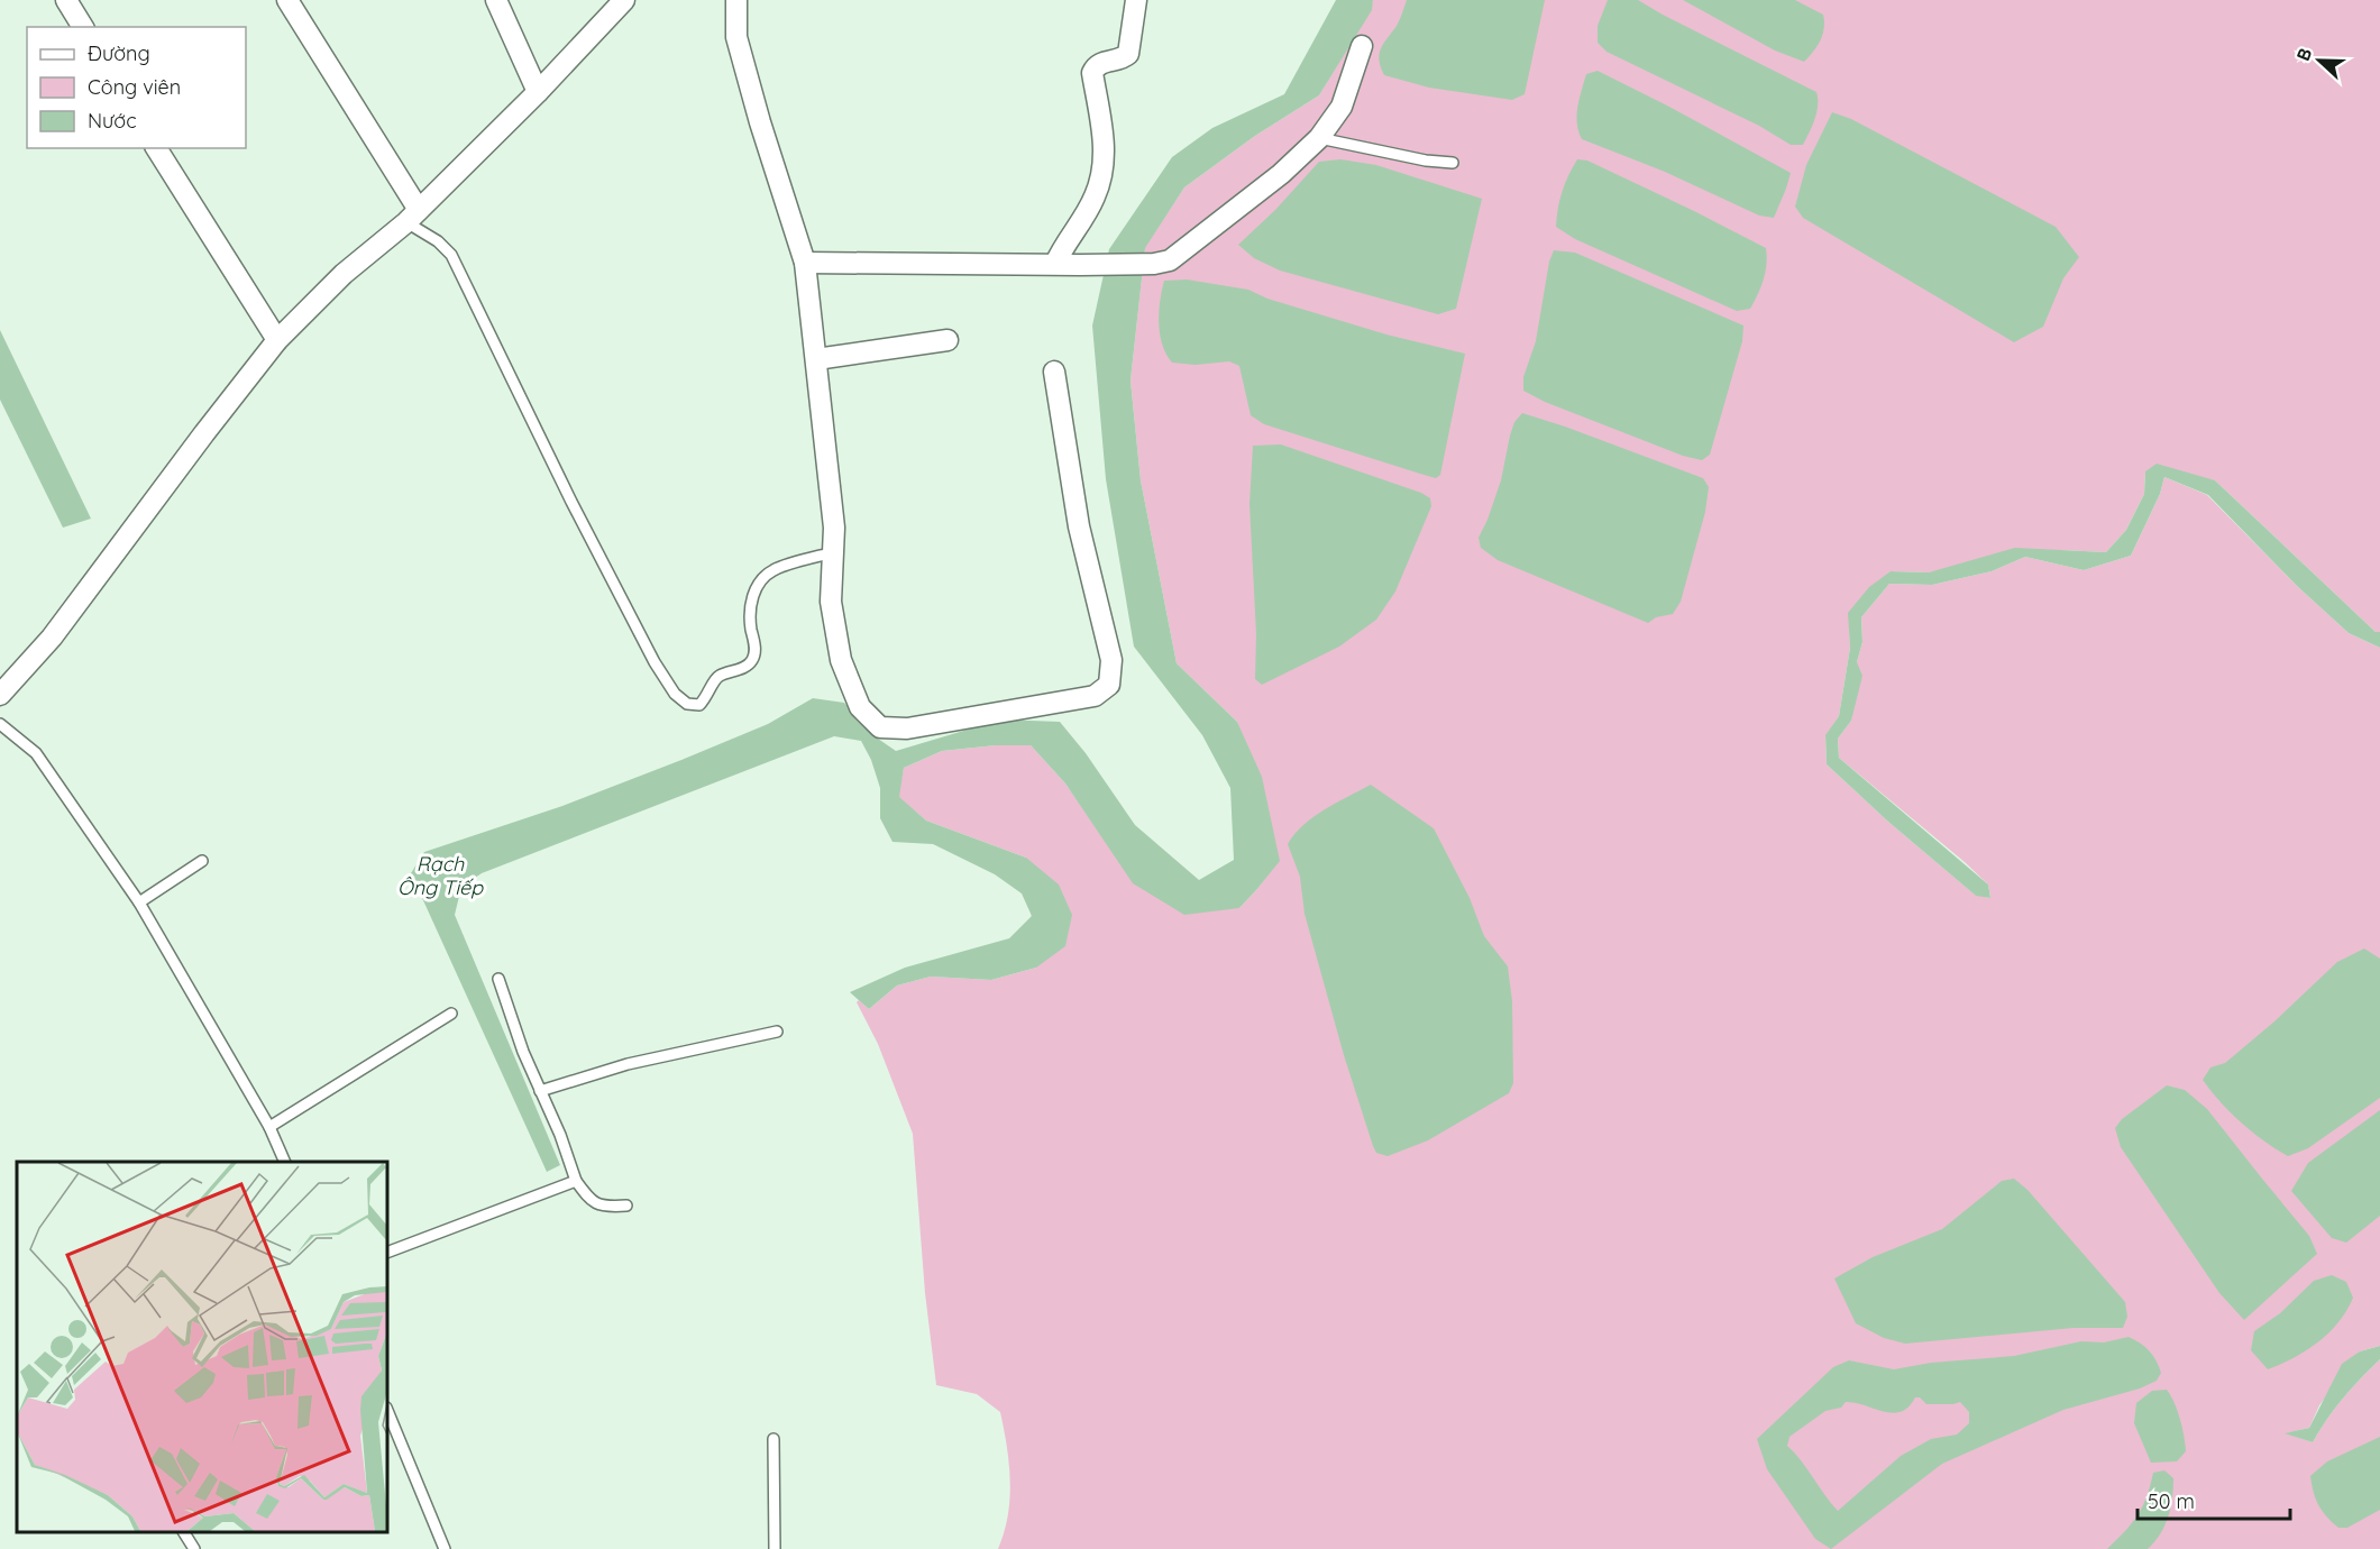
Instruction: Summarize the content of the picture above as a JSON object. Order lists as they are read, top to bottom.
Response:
{
  "water": ["Rạch Ông Tiếp"],
  "legend": ["Đường", "Công viên", "Nước"],
  "scale_bar": "50 m",
  "north": "left"
}
